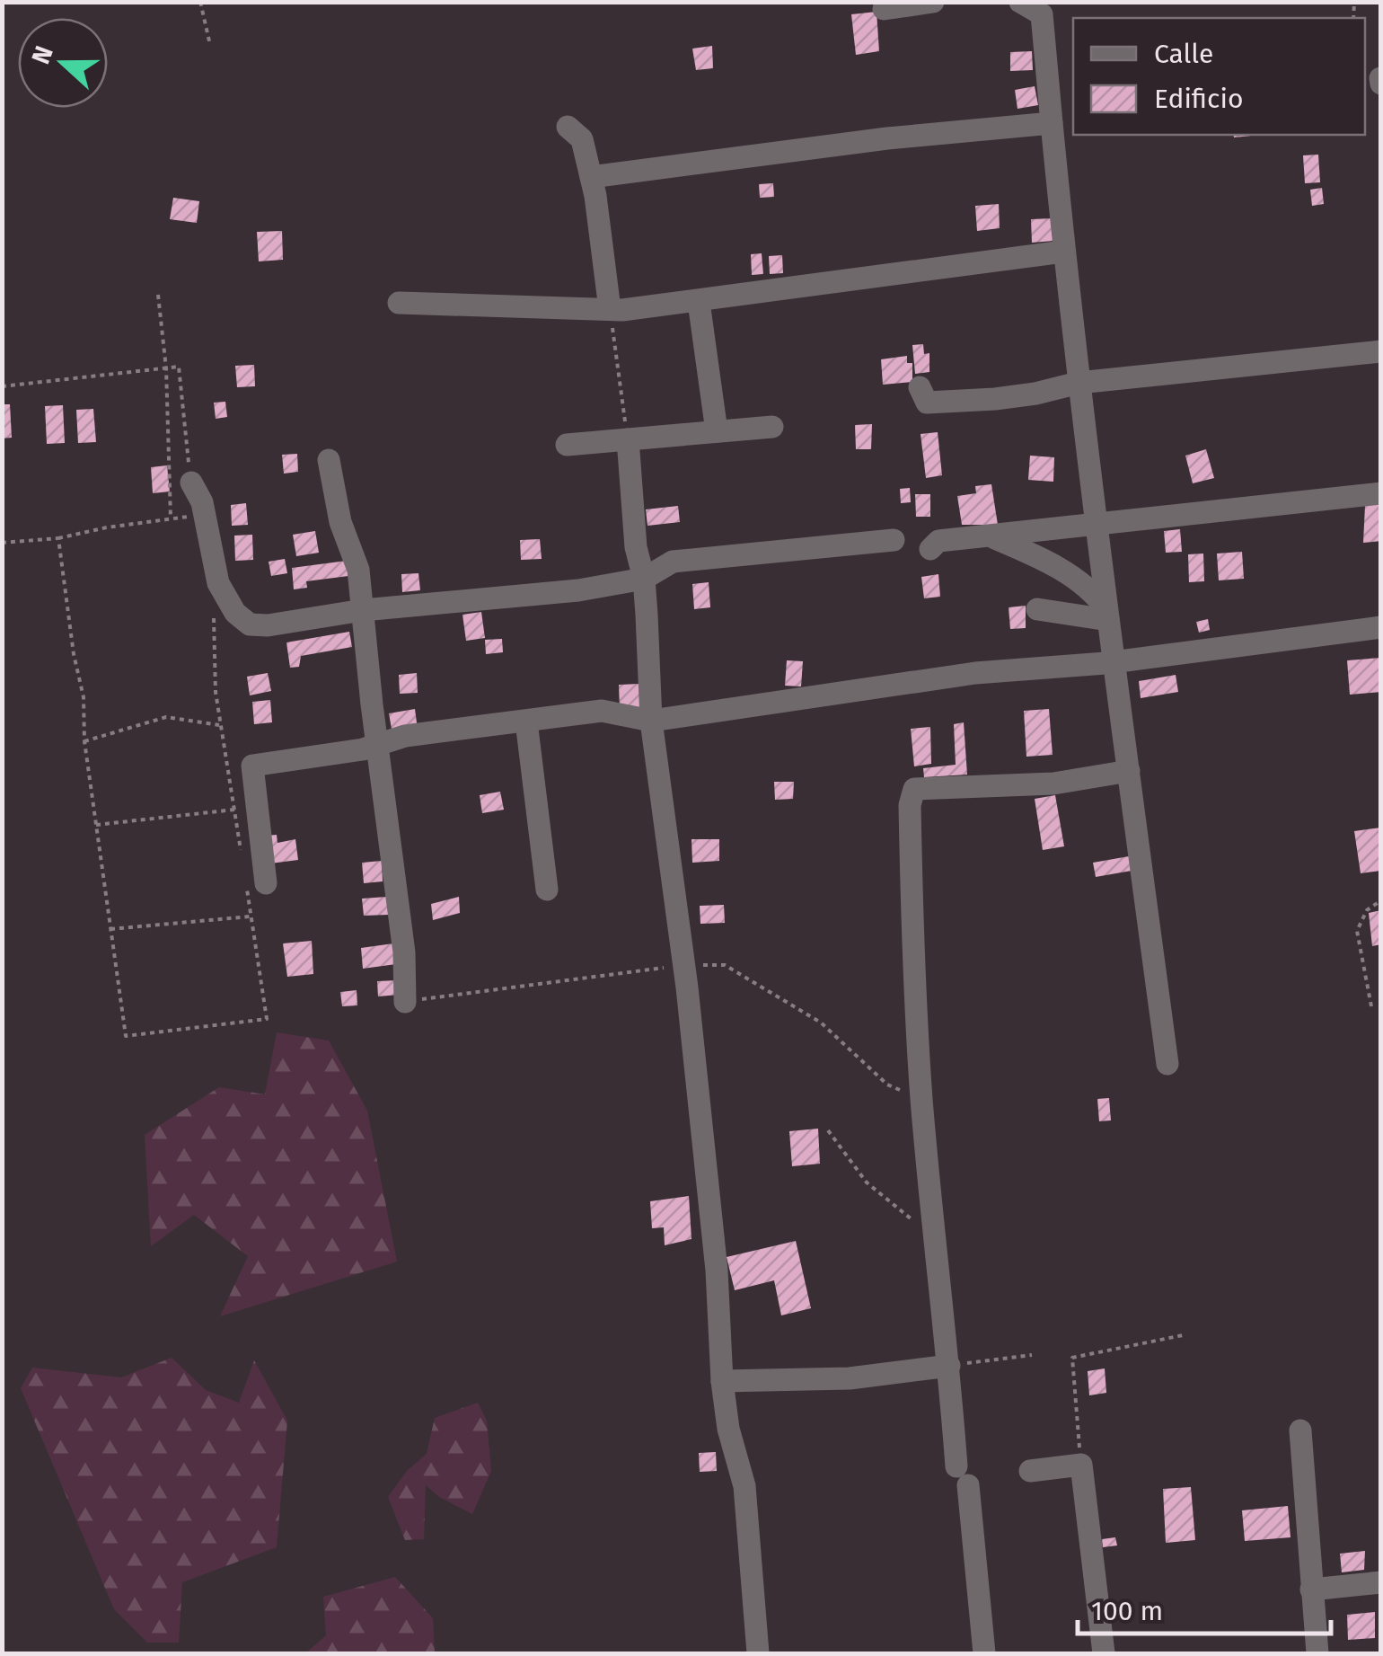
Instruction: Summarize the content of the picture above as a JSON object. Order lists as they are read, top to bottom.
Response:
{
  "legend": ["Calle", "Edificio"],
  "scale_bar": "100 m",
  "north": "left"
}
